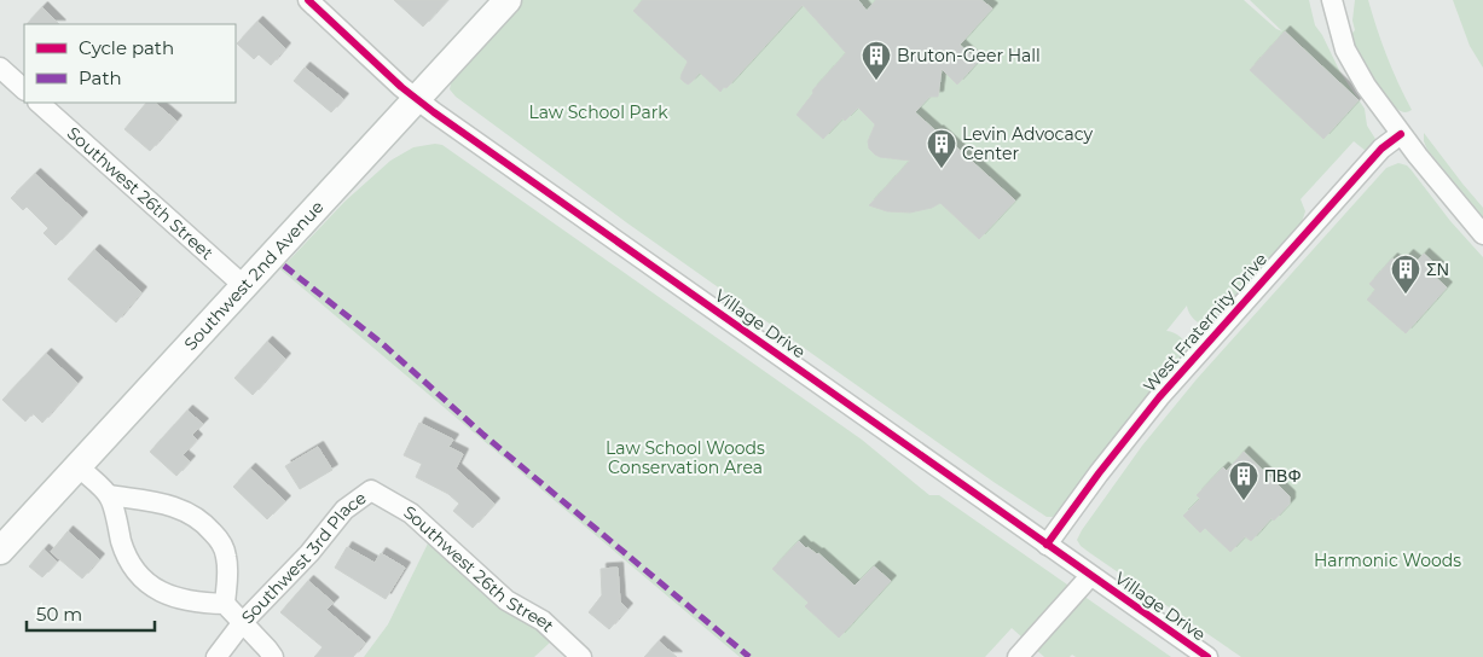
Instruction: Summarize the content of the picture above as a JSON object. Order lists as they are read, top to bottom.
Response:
{
  "streets": {
    "main road": ["Southwest 2nd Avenue"],
    "street": [
      "Southwest 26th Street",
      "West Fraternity Drive",
      "Village Drive",
      "Southwest 3rd Place"
    ]
  },
  "crossings": [
    ["Southwest 26th Street", "Southwest 2nd Avenue"],
    ["Southwest 26th Street", "Southwest 3rd Place"],
    ["Southwest 2nd Avenue", "Village Drive"],
    ["West Fraternity Drive", "Village Drive"]
  ],
  "parks": ["Law School Park", "Law School Woods Conservation Area", "Harmonic Woods"],
  "places": {
    "building": [
      "Bruton-Geer Hall",
      "Levin Advocacy Center",
      "ΣΝ",
      "ΠΒΦ"
    ]
  },
  "legend": ["Cycle path", "Path"],
  "scale_bar": "50 m"
}
